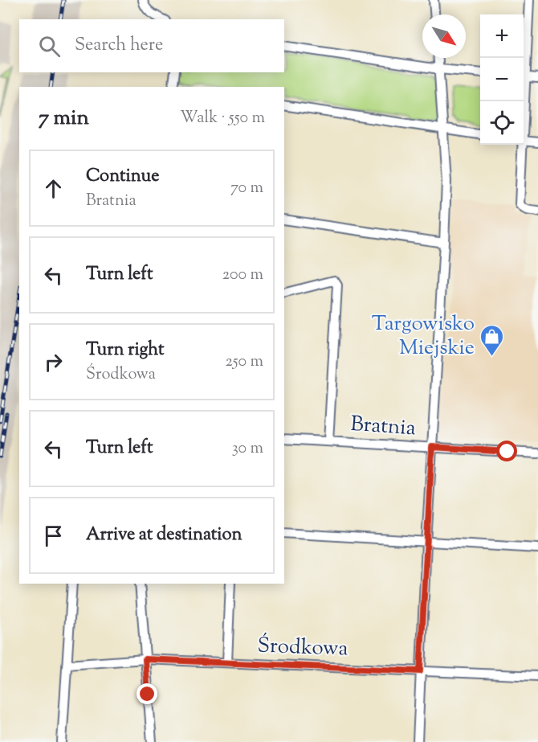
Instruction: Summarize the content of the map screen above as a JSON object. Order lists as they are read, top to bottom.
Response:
{
  "streets": {
    "street": ["Bratnia", "Środkowa"]
  },
  "places": {
    "shop": ["Targowisko Miejskie"]
  },
  "north": "bottom right",
  "page": {
    "map_buttons": ["+", "−"],
    "search": "Search here",
    "heading": ["7 min", "Walk · 550 m"],
    "list": [
      ["Continue", "Bratnia", "70 m"],
      ["Turn left", "200 m"],
      ["Turn right", "Środkowa", "250 m"],
      ["Turn left", "30 m"],
      "Arrive at destination"
    ]
  }
}
